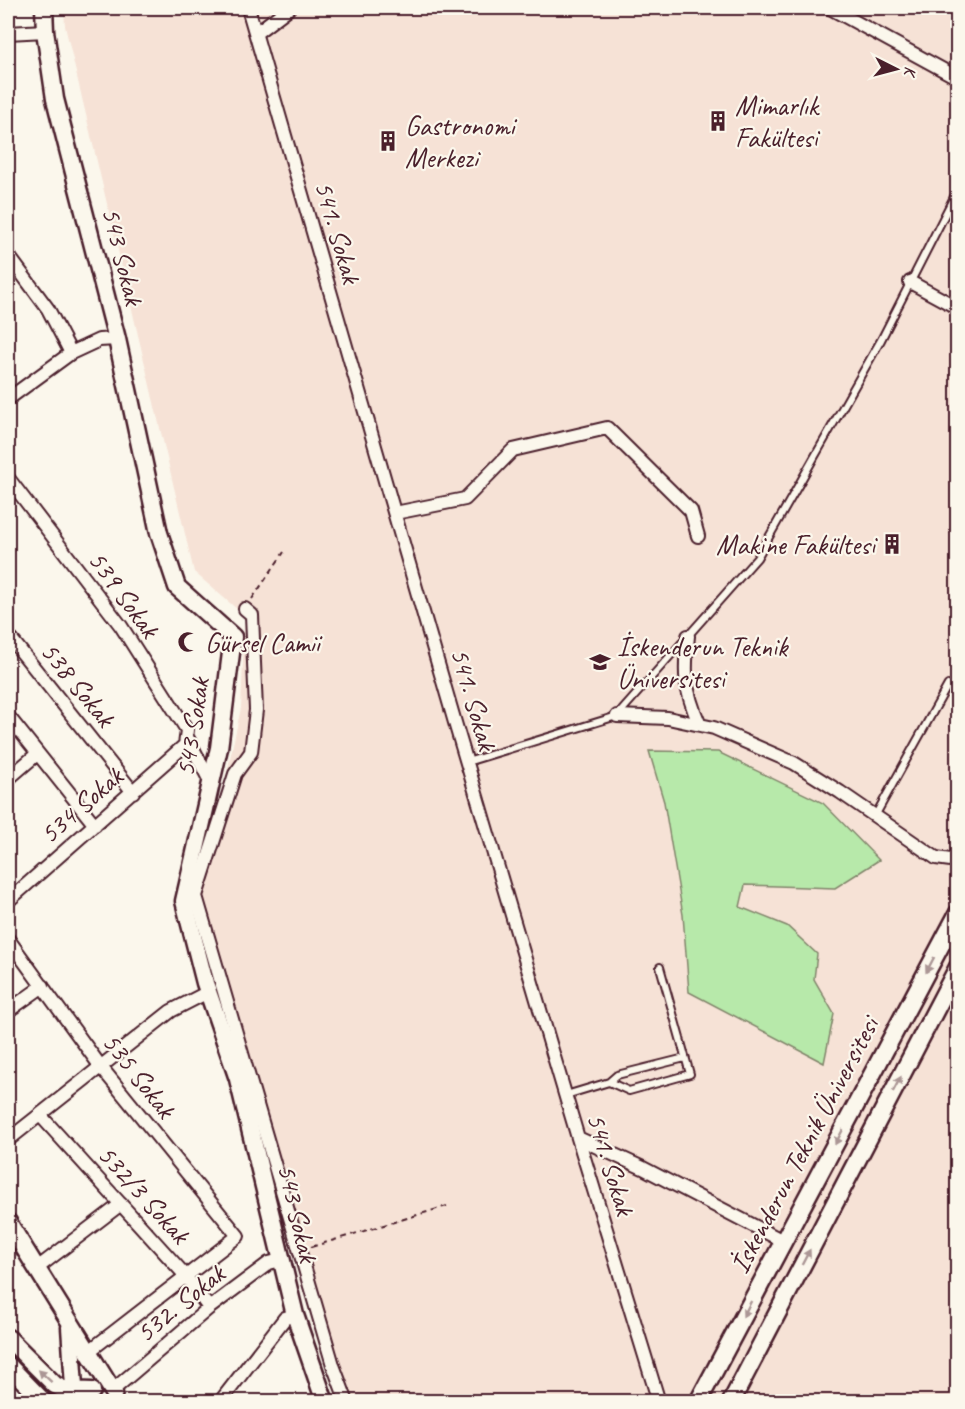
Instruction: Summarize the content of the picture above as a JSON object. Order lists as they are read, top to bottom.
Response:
{
  "streets": {
    "street": [
      "541. Sokak",
      "543 Sokak",
      "539 Sokak",
      "538 Sokak",
      "534 Sokak",
      "535 Sokak",
      "İskenderun Teknik Üniversitesi",
      "532/3 Sokak",
      "532. Sokak"
    ]
  },
  "crossings": [
    ["543 Sokak", "539 Sokak"],
    ["543 Sokak", "532. Sokak"],
    ["539 Sokak", "534 Sokak"],
    ["538 Sokak", "534 Sokak"],
    ["535 Sokak", "532/3 Sokak"],
    ["532/3 Sokak", "532. Sokak"]
  ],
  "places": {
    "building": ["Mimarlık Fakültesi", "Gastronomi Merkezi", "Makine Fakültesi"],
    "mosque": ["Gürsel Camii"],
    "school or university": ["İskenderun Teknik Üniversitesi"]
  },
  "north": "right"
}
